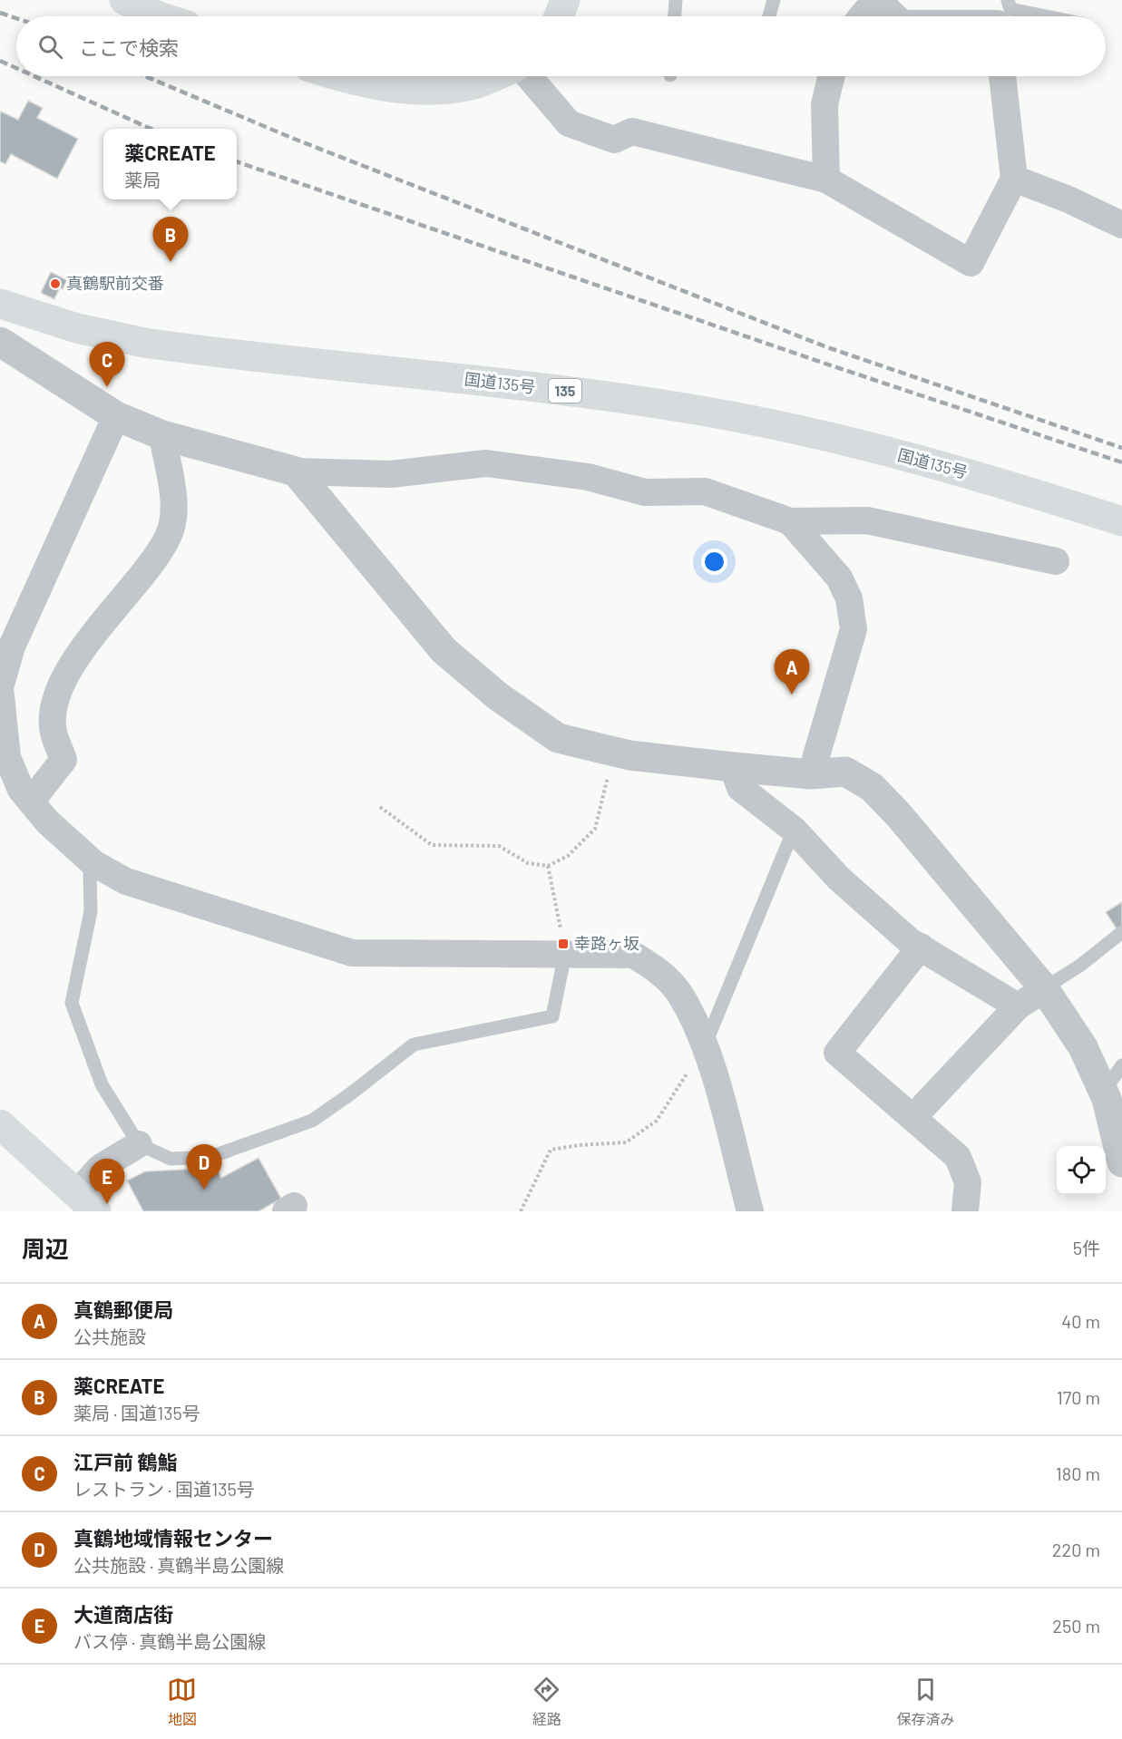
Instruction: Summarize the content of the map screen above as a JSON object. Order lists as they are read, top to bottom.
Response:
{
  "streets": {
    "main road": ["国道135号", "135"]
  },
  "places": {
    "other": ["真鶴駅前交番"],
    "transit": ["幸路ヶ坂"]
  },
  "page": {
    "search": "ここで検索",
    "popup": ["薬CREATE", "薬局"],
    "pins": [
      "B",
      "C",
      "A",
      "D",
      "E"
    ],
    "heading": ["周辺", "5件"],
    "list": [
      {
        "mark": "A",
        "name": "真鶴郵便局",
        "note": "公共施設",
        "value": "40 m"
      },
      {
        "mark": "B",
        "name": "薬CREATE",
        "note": "薬局 · 国道135号",
        "value": "170 m"
      },
      {
        "mark": "C",
        "name": "江戸前 鶴鮨",
        "note": "レストラン · 国道135号",
        "value": "180 m"
      },
      {
        "mark": "D",
        "name": "真鶴地域情報センター",
        "note": "公共施設 · 真鶴半島公園線",
        "value": "220 m"
      },
      {
        "mark": "E",
        "name": "大道商店街",
        "note": "バス停 · 真鶴半島公園線",
        "value": "250 m"
      }
    ],
    "nav": ["地図", "経路", "保存済み"]
  }
}
